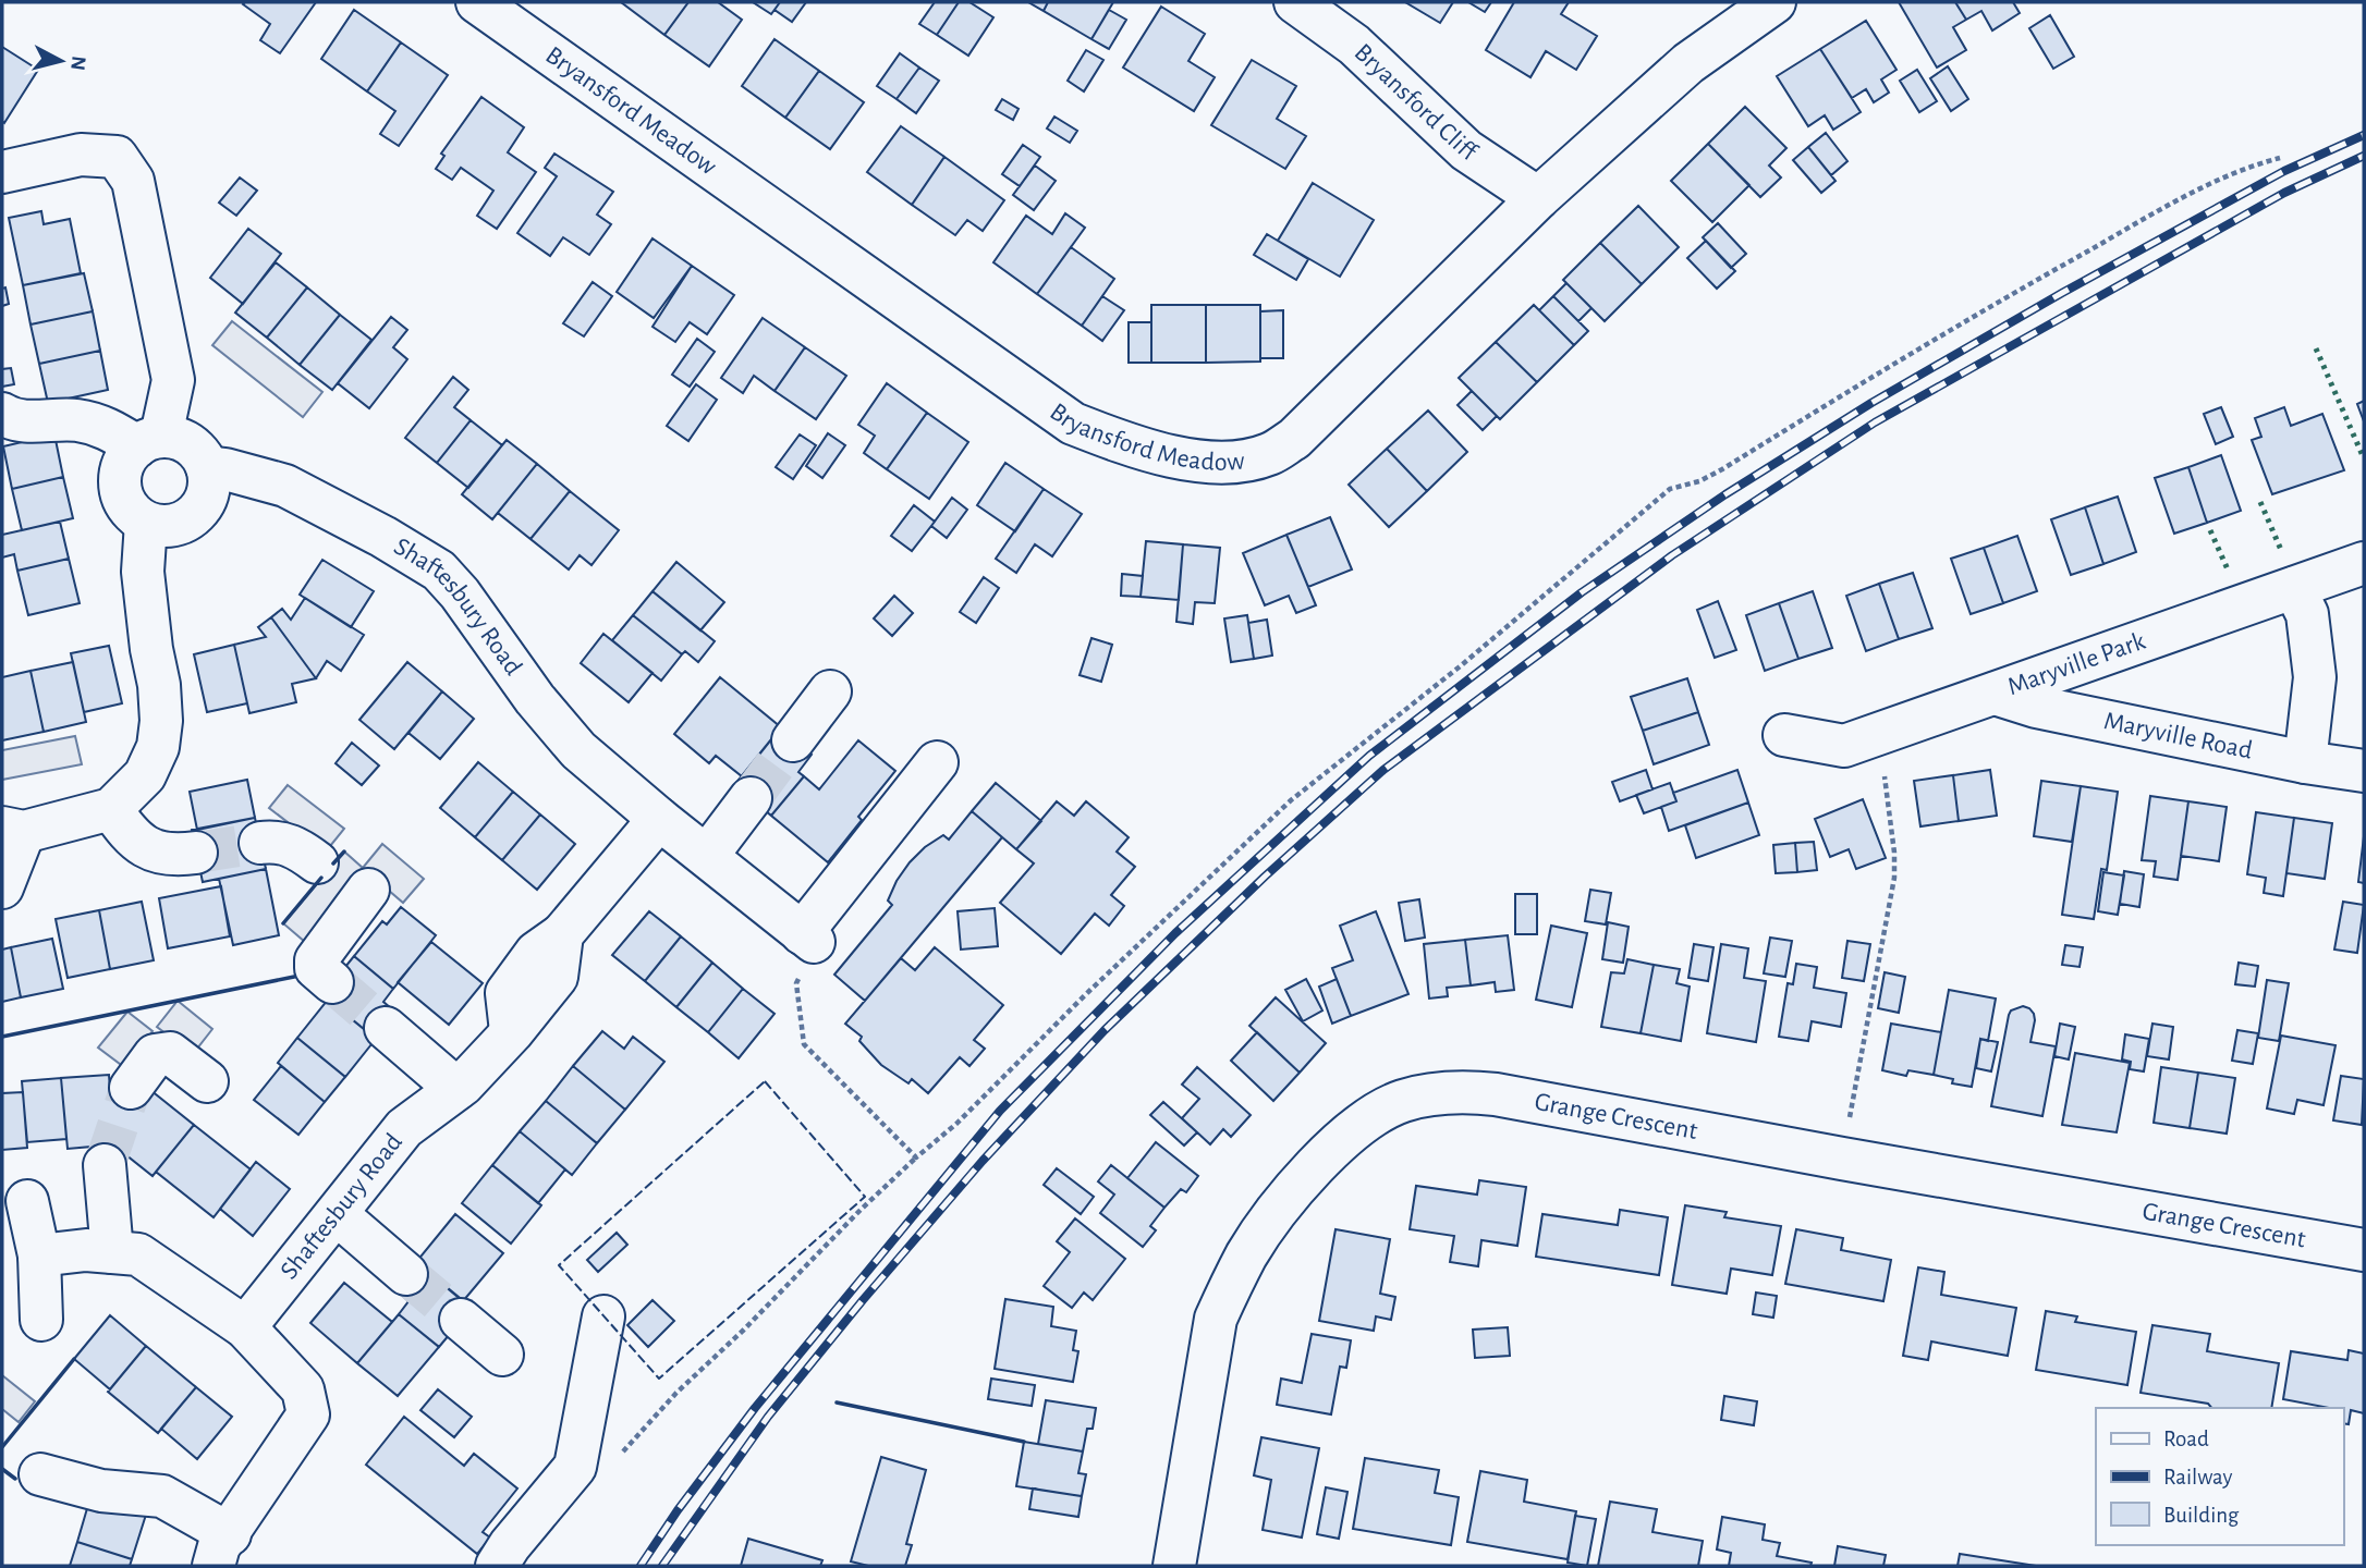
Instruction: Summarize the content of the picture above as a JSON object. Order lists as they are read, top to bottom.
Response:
{
  "streets": {
    "street": [
      "Bryansford Cliff",
      "Bryansford Meadow",
      "Shaftesbury Road",
      "Maryville Park",
      "Maryville Road",
      "Grange Crescent"
    ]
  },
  "crossings": [
    ["Bryansford Cliff", "Bryansford Meadow"],
    ["Maryville Park", "Maryville Road"]
  ],
  "legend": ["Road", "Railway", "Building"],
  "north": "right"
}
